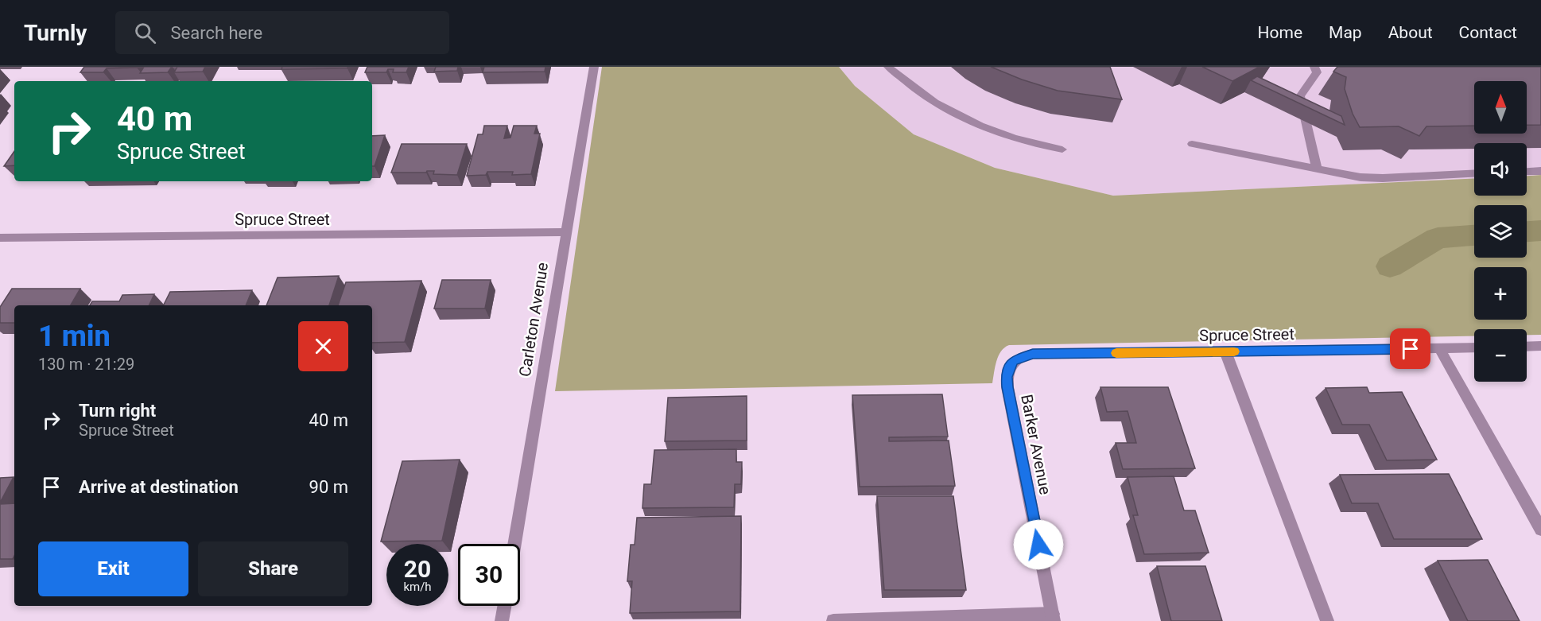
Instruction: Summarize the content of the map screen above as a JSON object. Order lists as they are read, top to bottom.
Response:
{
  "streets": {
    "street": ["Spruce Street", "Carleton Avenue", "Barker Avenue"]
  },
  "crossings": [
    ["Spruce Street", "Carleton Avenue"],
    ["Spruce Street", "Barker Avenue"]
  ],
  "north": "top",
  "page": {
    "header": "Turnly",
    "search": "Search here",
    "nav": [
      "Home",
      "Map",
      "About",
      "Contact"
    ],
    "map_buttons": ["+", "−"],
    "turn": ["40 m", "Spruce Street"],
    "heading": ["1 min", "130 m · 21:29"],
    "list": [
      {
        "name": "Turn right",
        "note": "Spruce Street",
        "value": "40 m"
      },
      {
        "name": "Arrive at destination",
        "value": "90 m"
      }
    ],
    "buttons": ["Exit", "Share"],
    "speed": "20 km/h",
    "limit": "30"
  }
}
